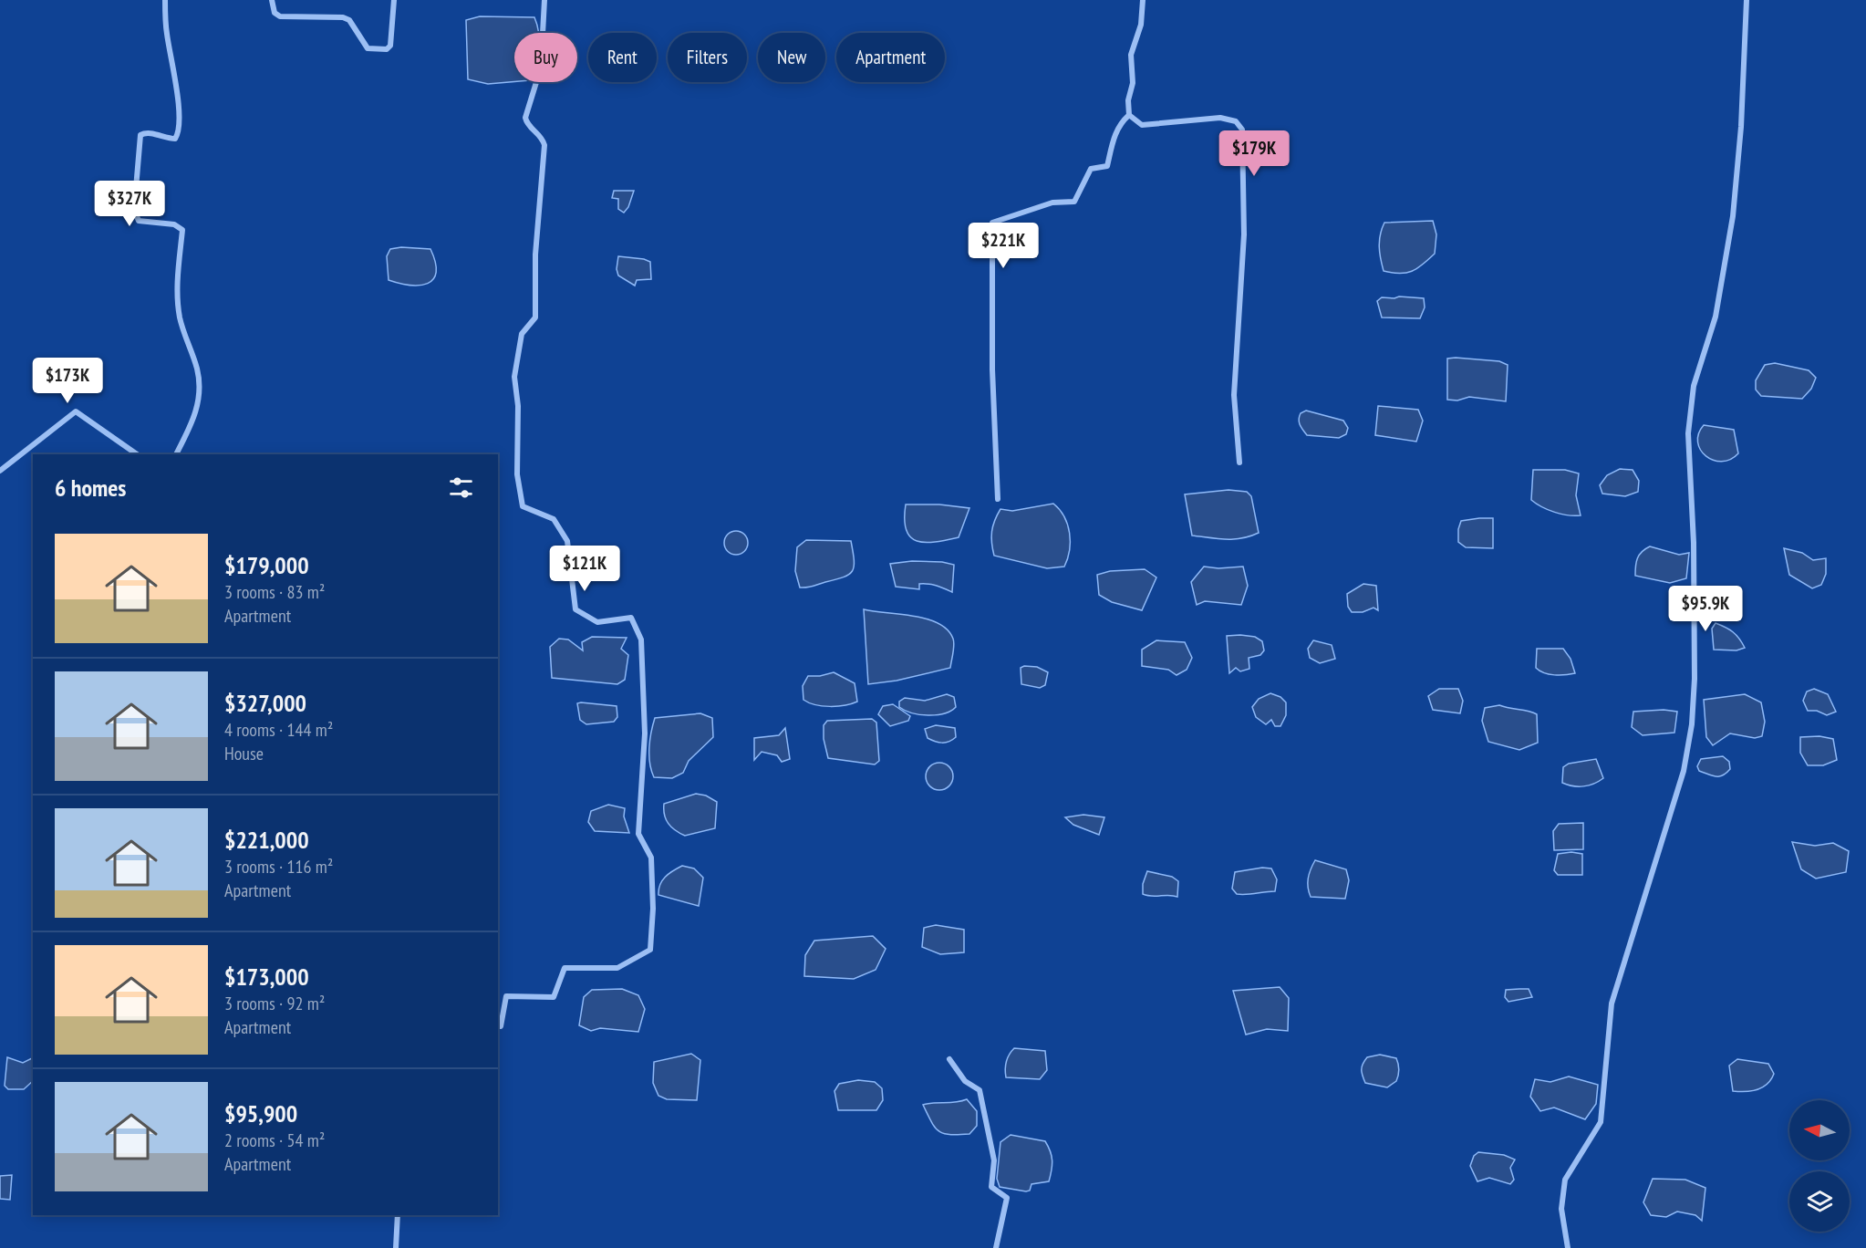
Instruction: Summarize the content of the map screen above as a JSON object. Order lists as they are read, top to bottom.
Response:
{
  "north": "left",
  "page": {
    "chip": [
      "Buy",
      "Rent",
      "Filters",
      "New",
      "Apartment"
    ],
    "price": [
      "$179K",
      "$327K",
      "$221K",
      "$173K",
      "$121K",
      "$95.9K"
    ],
    "heading": "6 homes",
    "list": [
      {
        "name": "$179,000",
        "note": "3 rooms · 83 m² · Apartment"
      },
      {
        "name": "$327,000",
        "note": "4 rooms · 144 m² · House"
      },
      {
        "name": "$221,000",
        "note": "3 rooms · 116 m² · Apartment"
      },
      {
        "name": "$173,000",
        "note": "3 rooms · 92 m² · Apartment"
      },
      {
        "name": "$95,900",
        "note": "2 rooms · 54 m² · Apartment"
      }
    ]
  }
}
